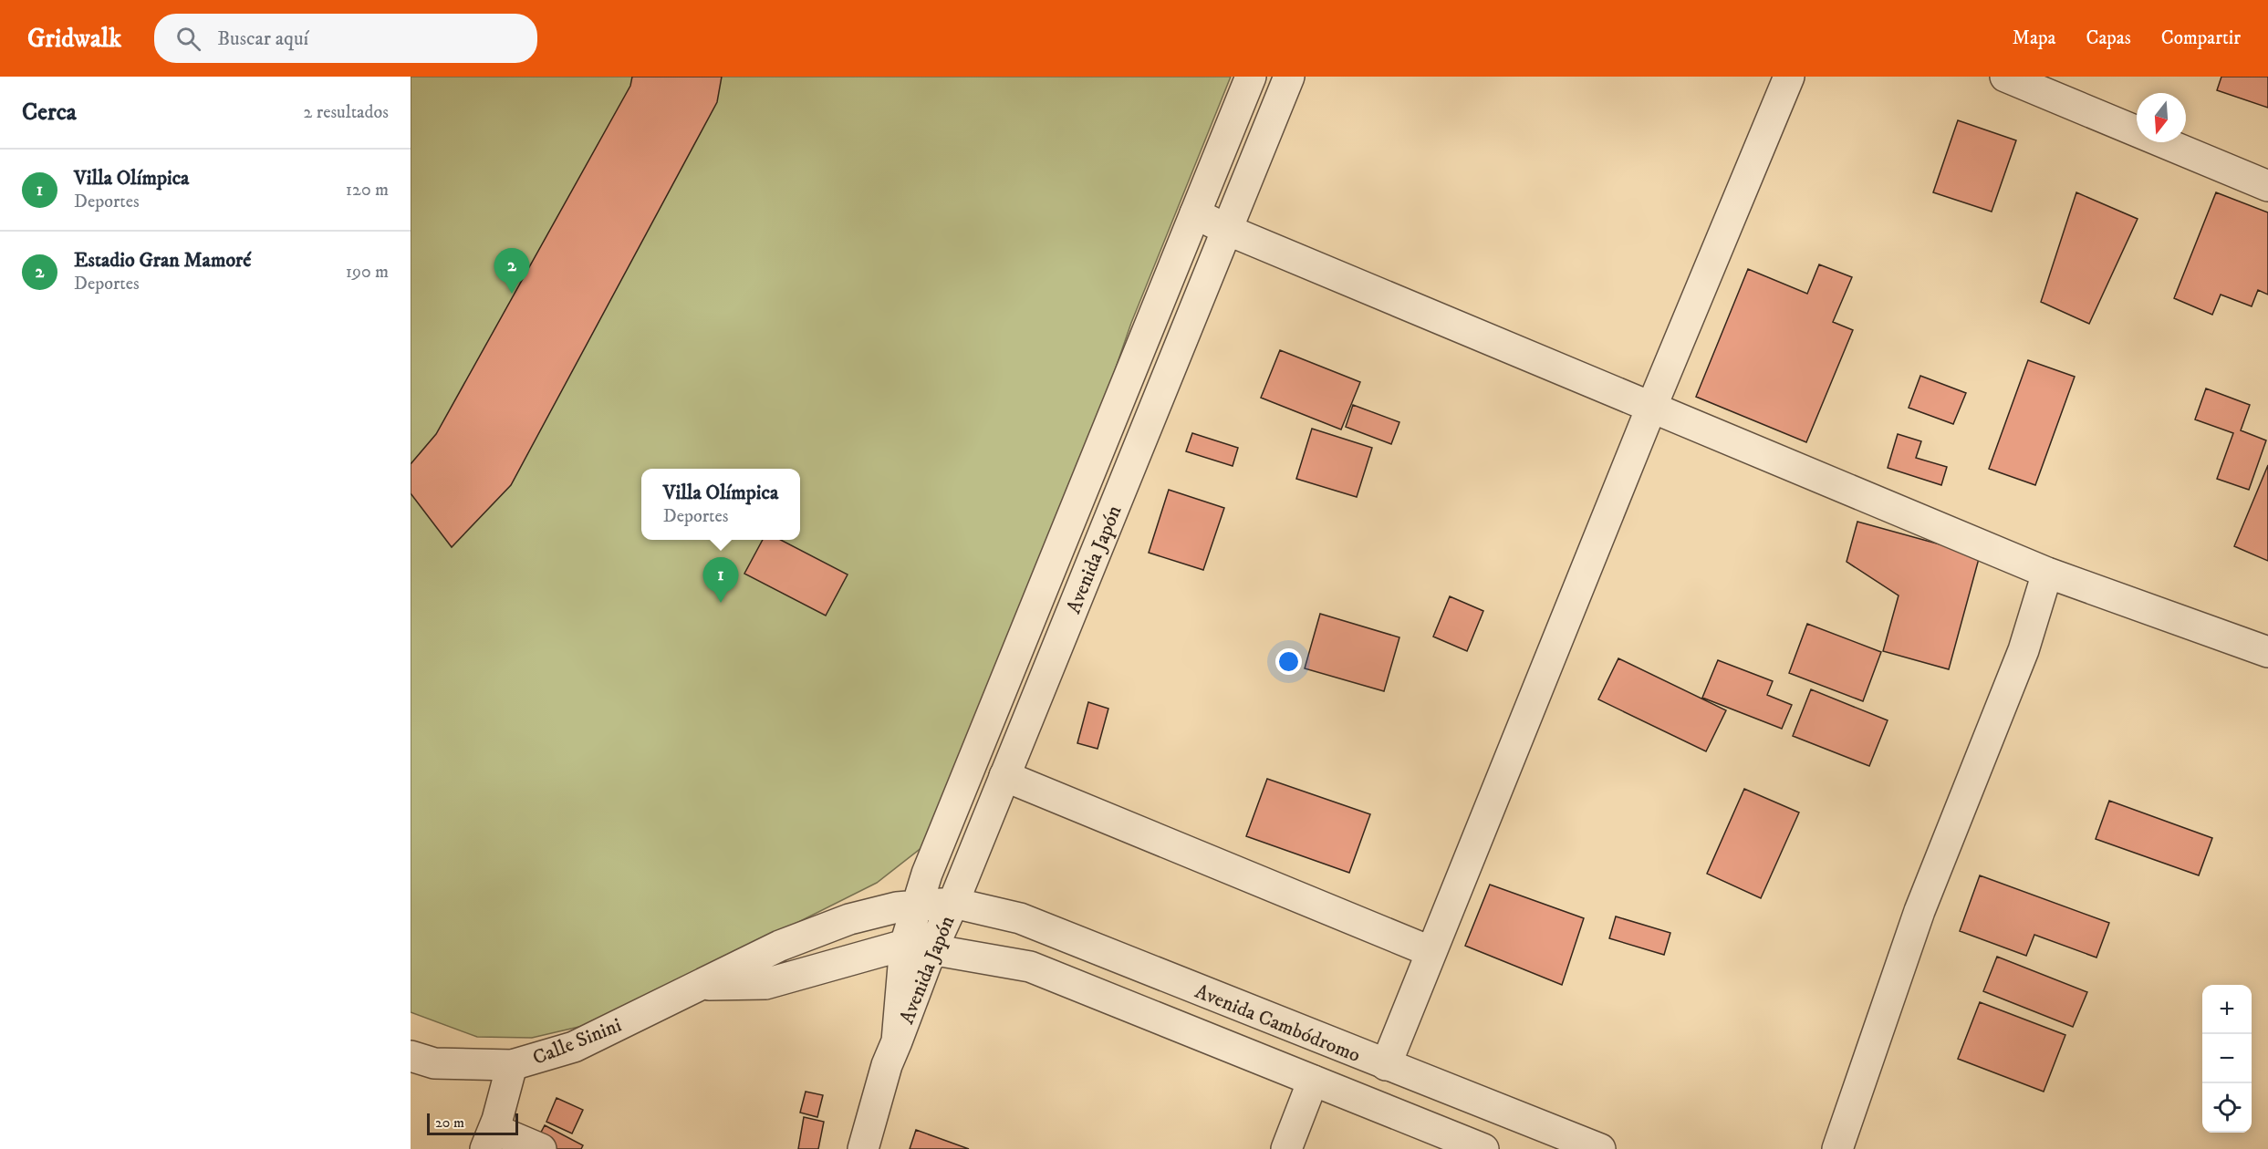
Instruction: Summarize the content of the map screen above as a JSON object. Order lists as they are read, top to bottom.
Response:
{
  "streets": {
    "street": ["Avenida Japón", "Avenida Cambódromo", "Calle Sinini"]
  },
  "crossings": [
    ["Avenida Japón", "Avenida Cambódromo"],
    ["Avenida Japón", "Calle Sinini"],
    ["Avenida Cambódromo", "Calle Sinini"]
  ],
  "scale_bar": "20 m",
  "north": "bottom",
  "page": {
    "header": "Gridwalk",
    "search": "Buscar aquí",
    "nav": ["Mapa", "Capas", "Compartir"],
    "heading": ["Cerca", "2 resultados"],
    "list": [
      {
        "mark": "1",
        "name": "Villa Olímpica",
        "note": "Deportes",
        "value": "120 m"
      },
      {
        "mark": "2",
        "name": "Estadio Gran Mamoré",
        "note": "Deportes",
        "value": "190 m"
      }
    ],
    "pins": ["2", "1"],
    "popup": ["Villa Olímpica", "Deportes"],
    "map_buttons": ["+", "−"],
    "scale": "20 m"
  }
}
